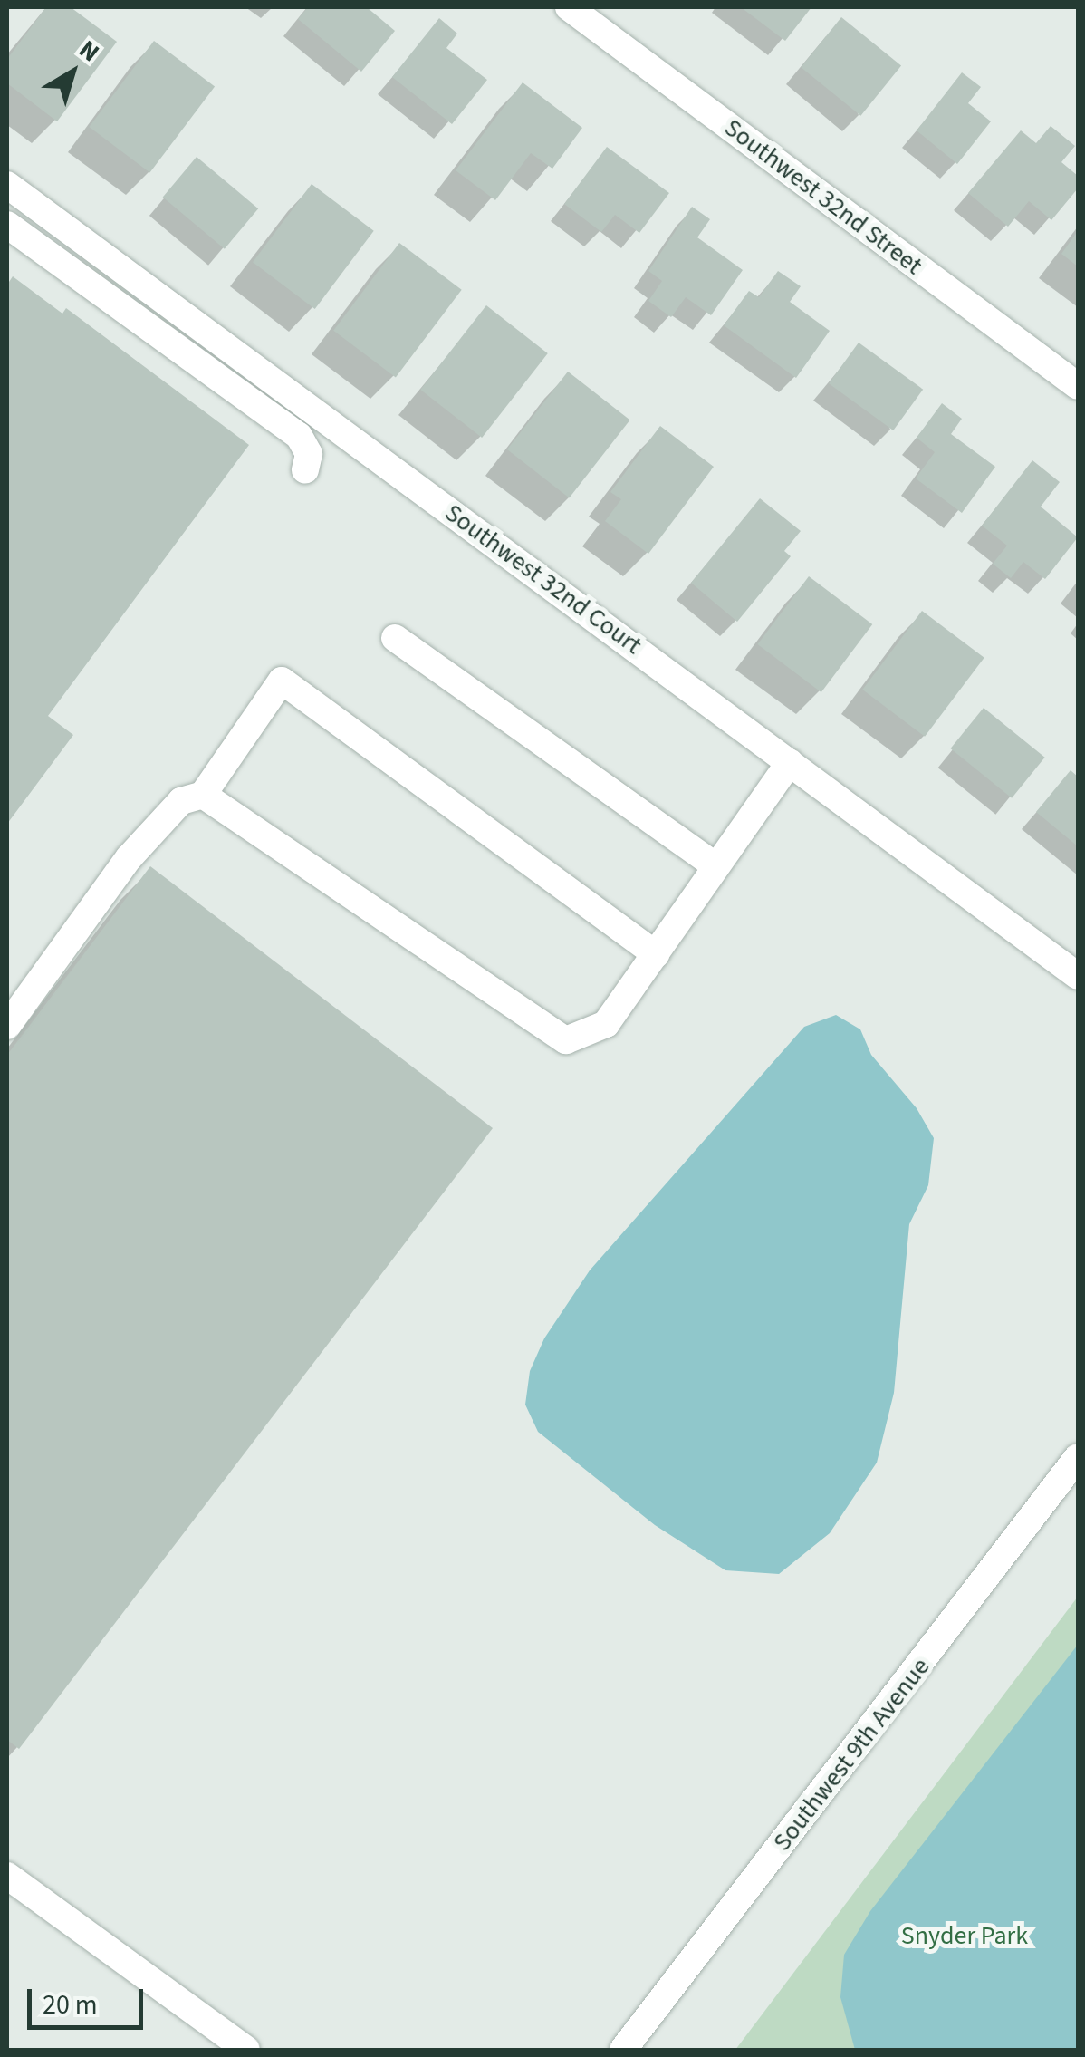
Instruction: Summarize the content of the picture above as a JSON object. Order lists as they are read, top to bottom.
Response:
{
  "streets": {
    "street": ["Southwest 32nd Street", "Southwest 32nd Court", "Southwest 9th Avenue"]
  },
  "parks": ["Snyder Park"],
  "scale_bar": "20 m",
  "north": "top right"
}
